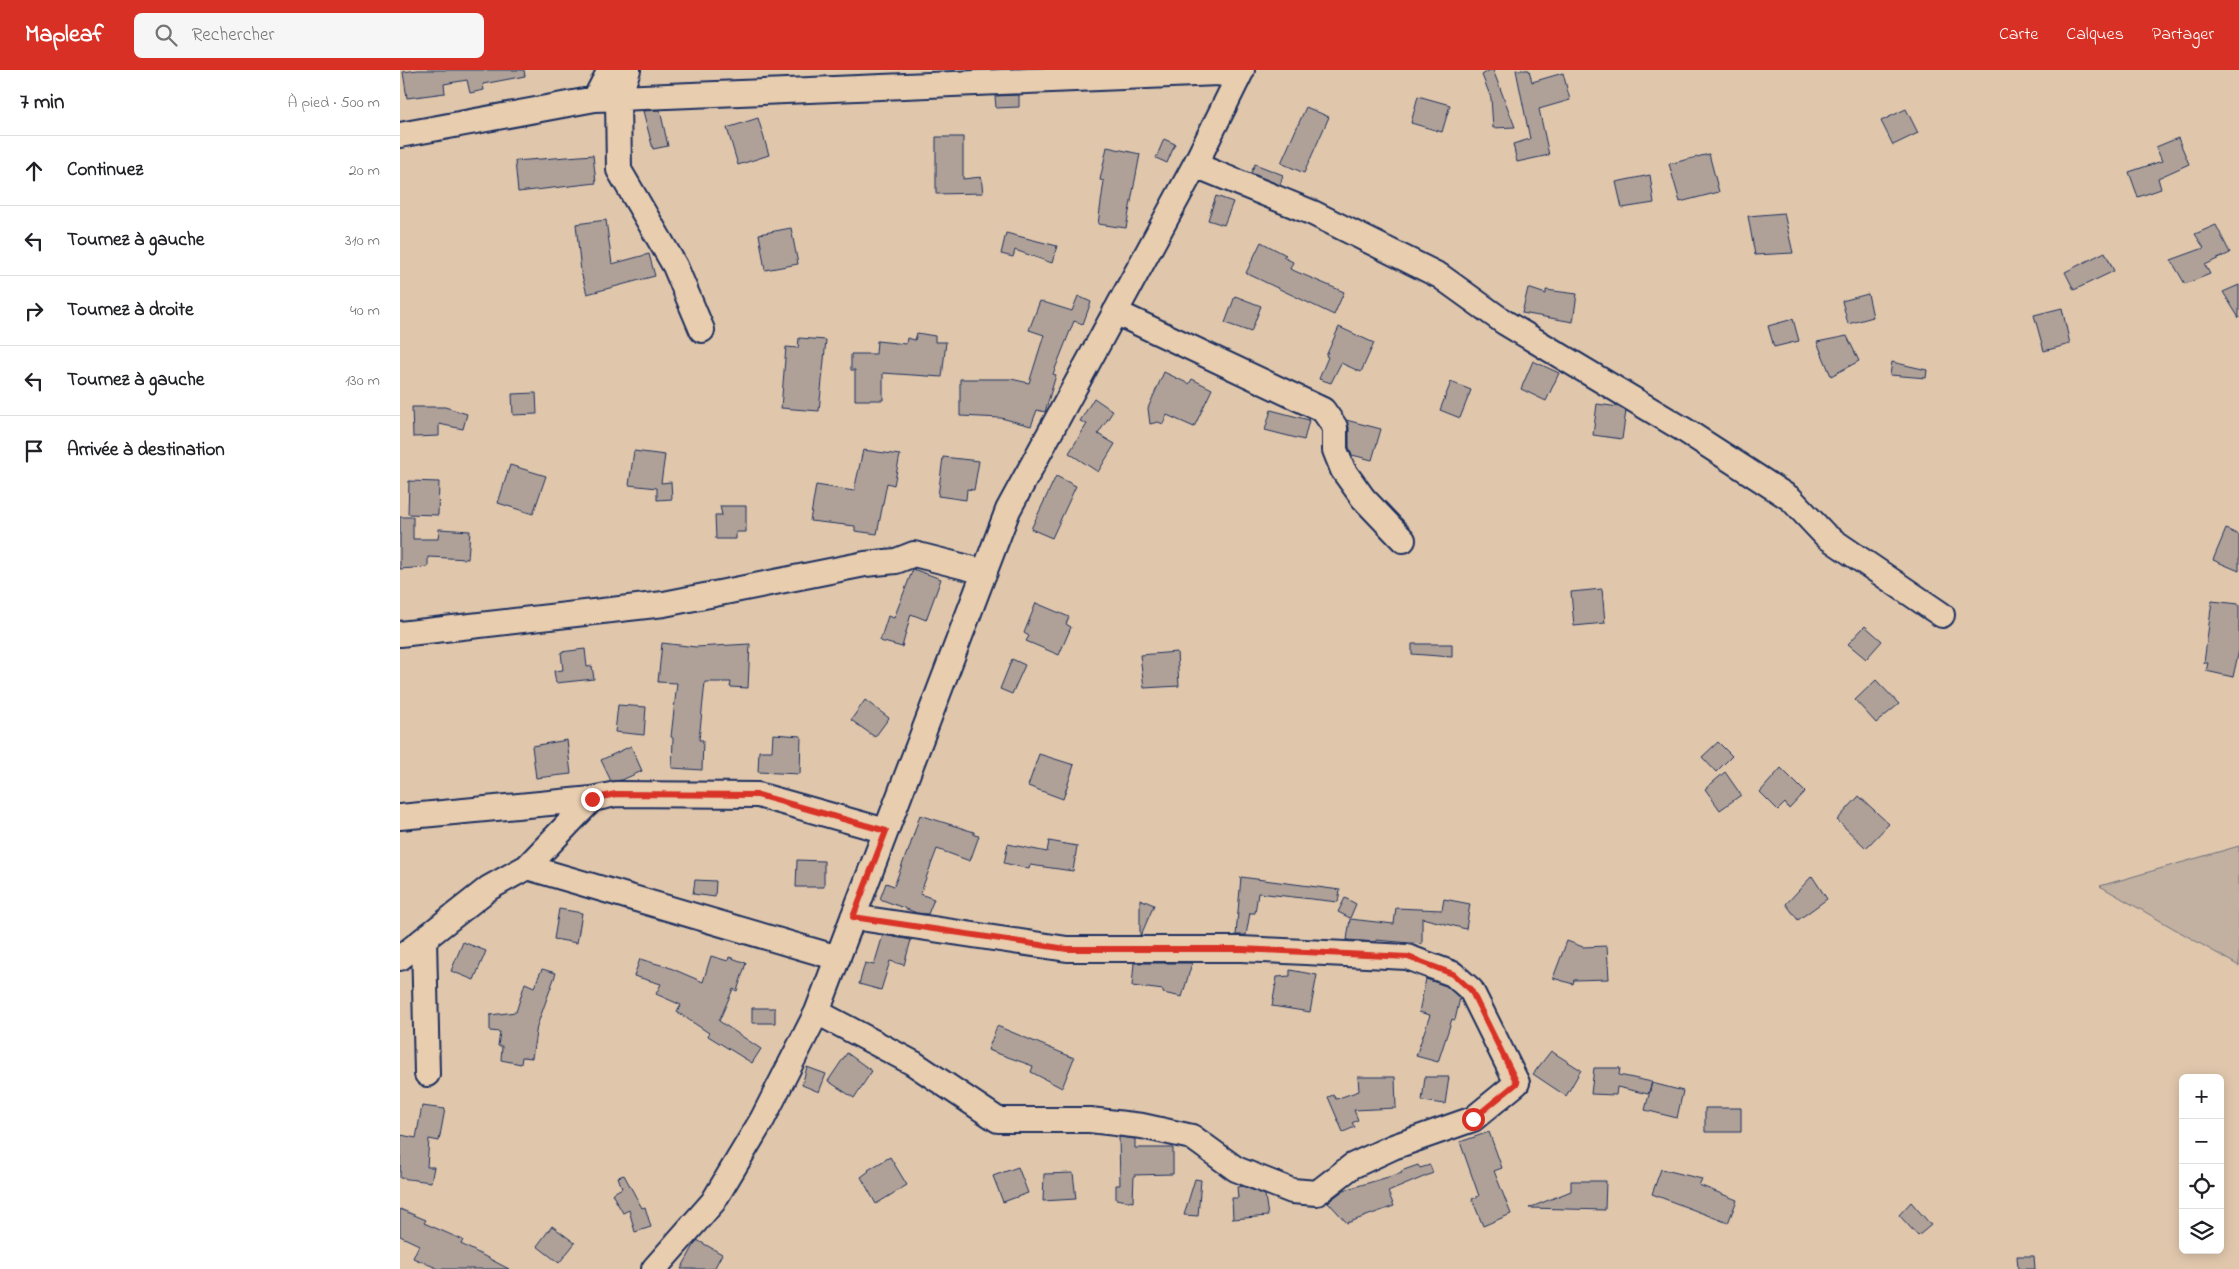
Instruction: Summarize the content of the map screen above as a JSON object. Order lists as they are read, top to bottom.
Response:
{
  "page": {
    "header": "Mapleaf",
    "search": "Rechercher",
    "nav": ["Carte", "Calques", "Partager"],
    "heading": ["7 min", "À pied · 500 m"],
    "list": [
      ["Continuez", "20 m"],
      ["Tournez à gauche", "310 m"],
      ["Tournez à droite", "40 m"],
      ["Tournez à gauche", "130 m"],
      "Arrivée à destination"
    ],
    "map_buttons": ["+", "−"]
  }
}
